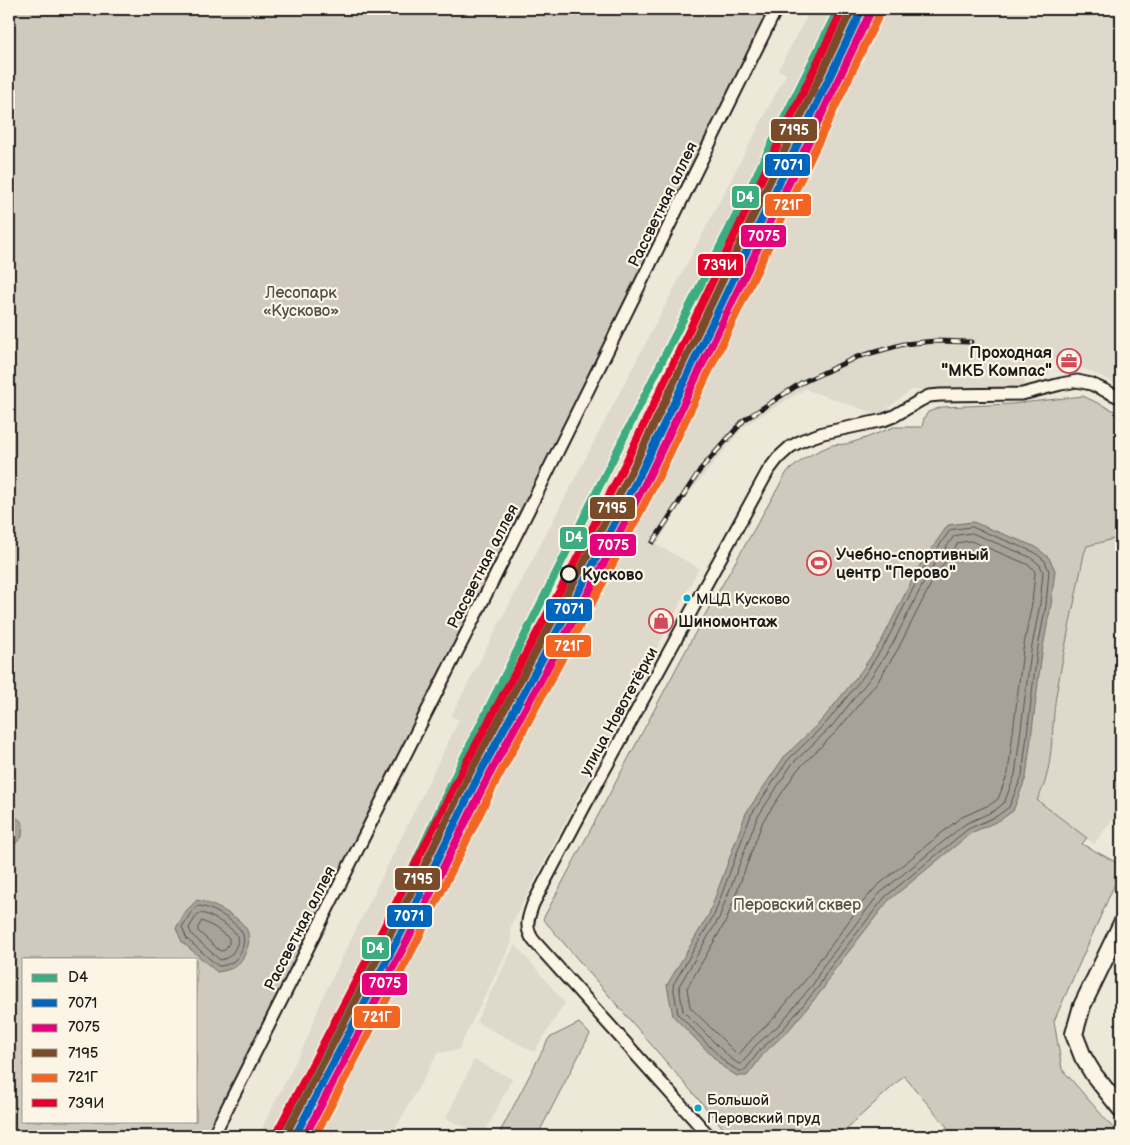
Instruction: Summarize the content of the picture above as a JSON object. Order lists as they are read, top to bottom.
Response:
{
  "streets": {
    "street": ["Рассветная аллея", "улица Новотетёрки"]
  },
  "parks": ["Лесопарк «Кусково»", "Перовский сквер"],
  "places": {
    "office": ["Проходная \"МКБ Компас\""],
    "sports": ["Учебно-спортивный центр \"Перово\""],
    "other": ["Кусково", "МЦД Кусково", "Большой Перовский пруд"],
    "shop": ["Шиномонтаж"]
  },
  "lines": [
    "transit line D4",
    "transit line 7071",
    "transit line 7195",
    "transit line 739И",
    "transit line 7075",
    "transit line 721Г"
  ],
  "legend": [
    "D4",
    "7071",
    "7075",
    "7195",
    "721Г",
    "739И"
  ]
}
